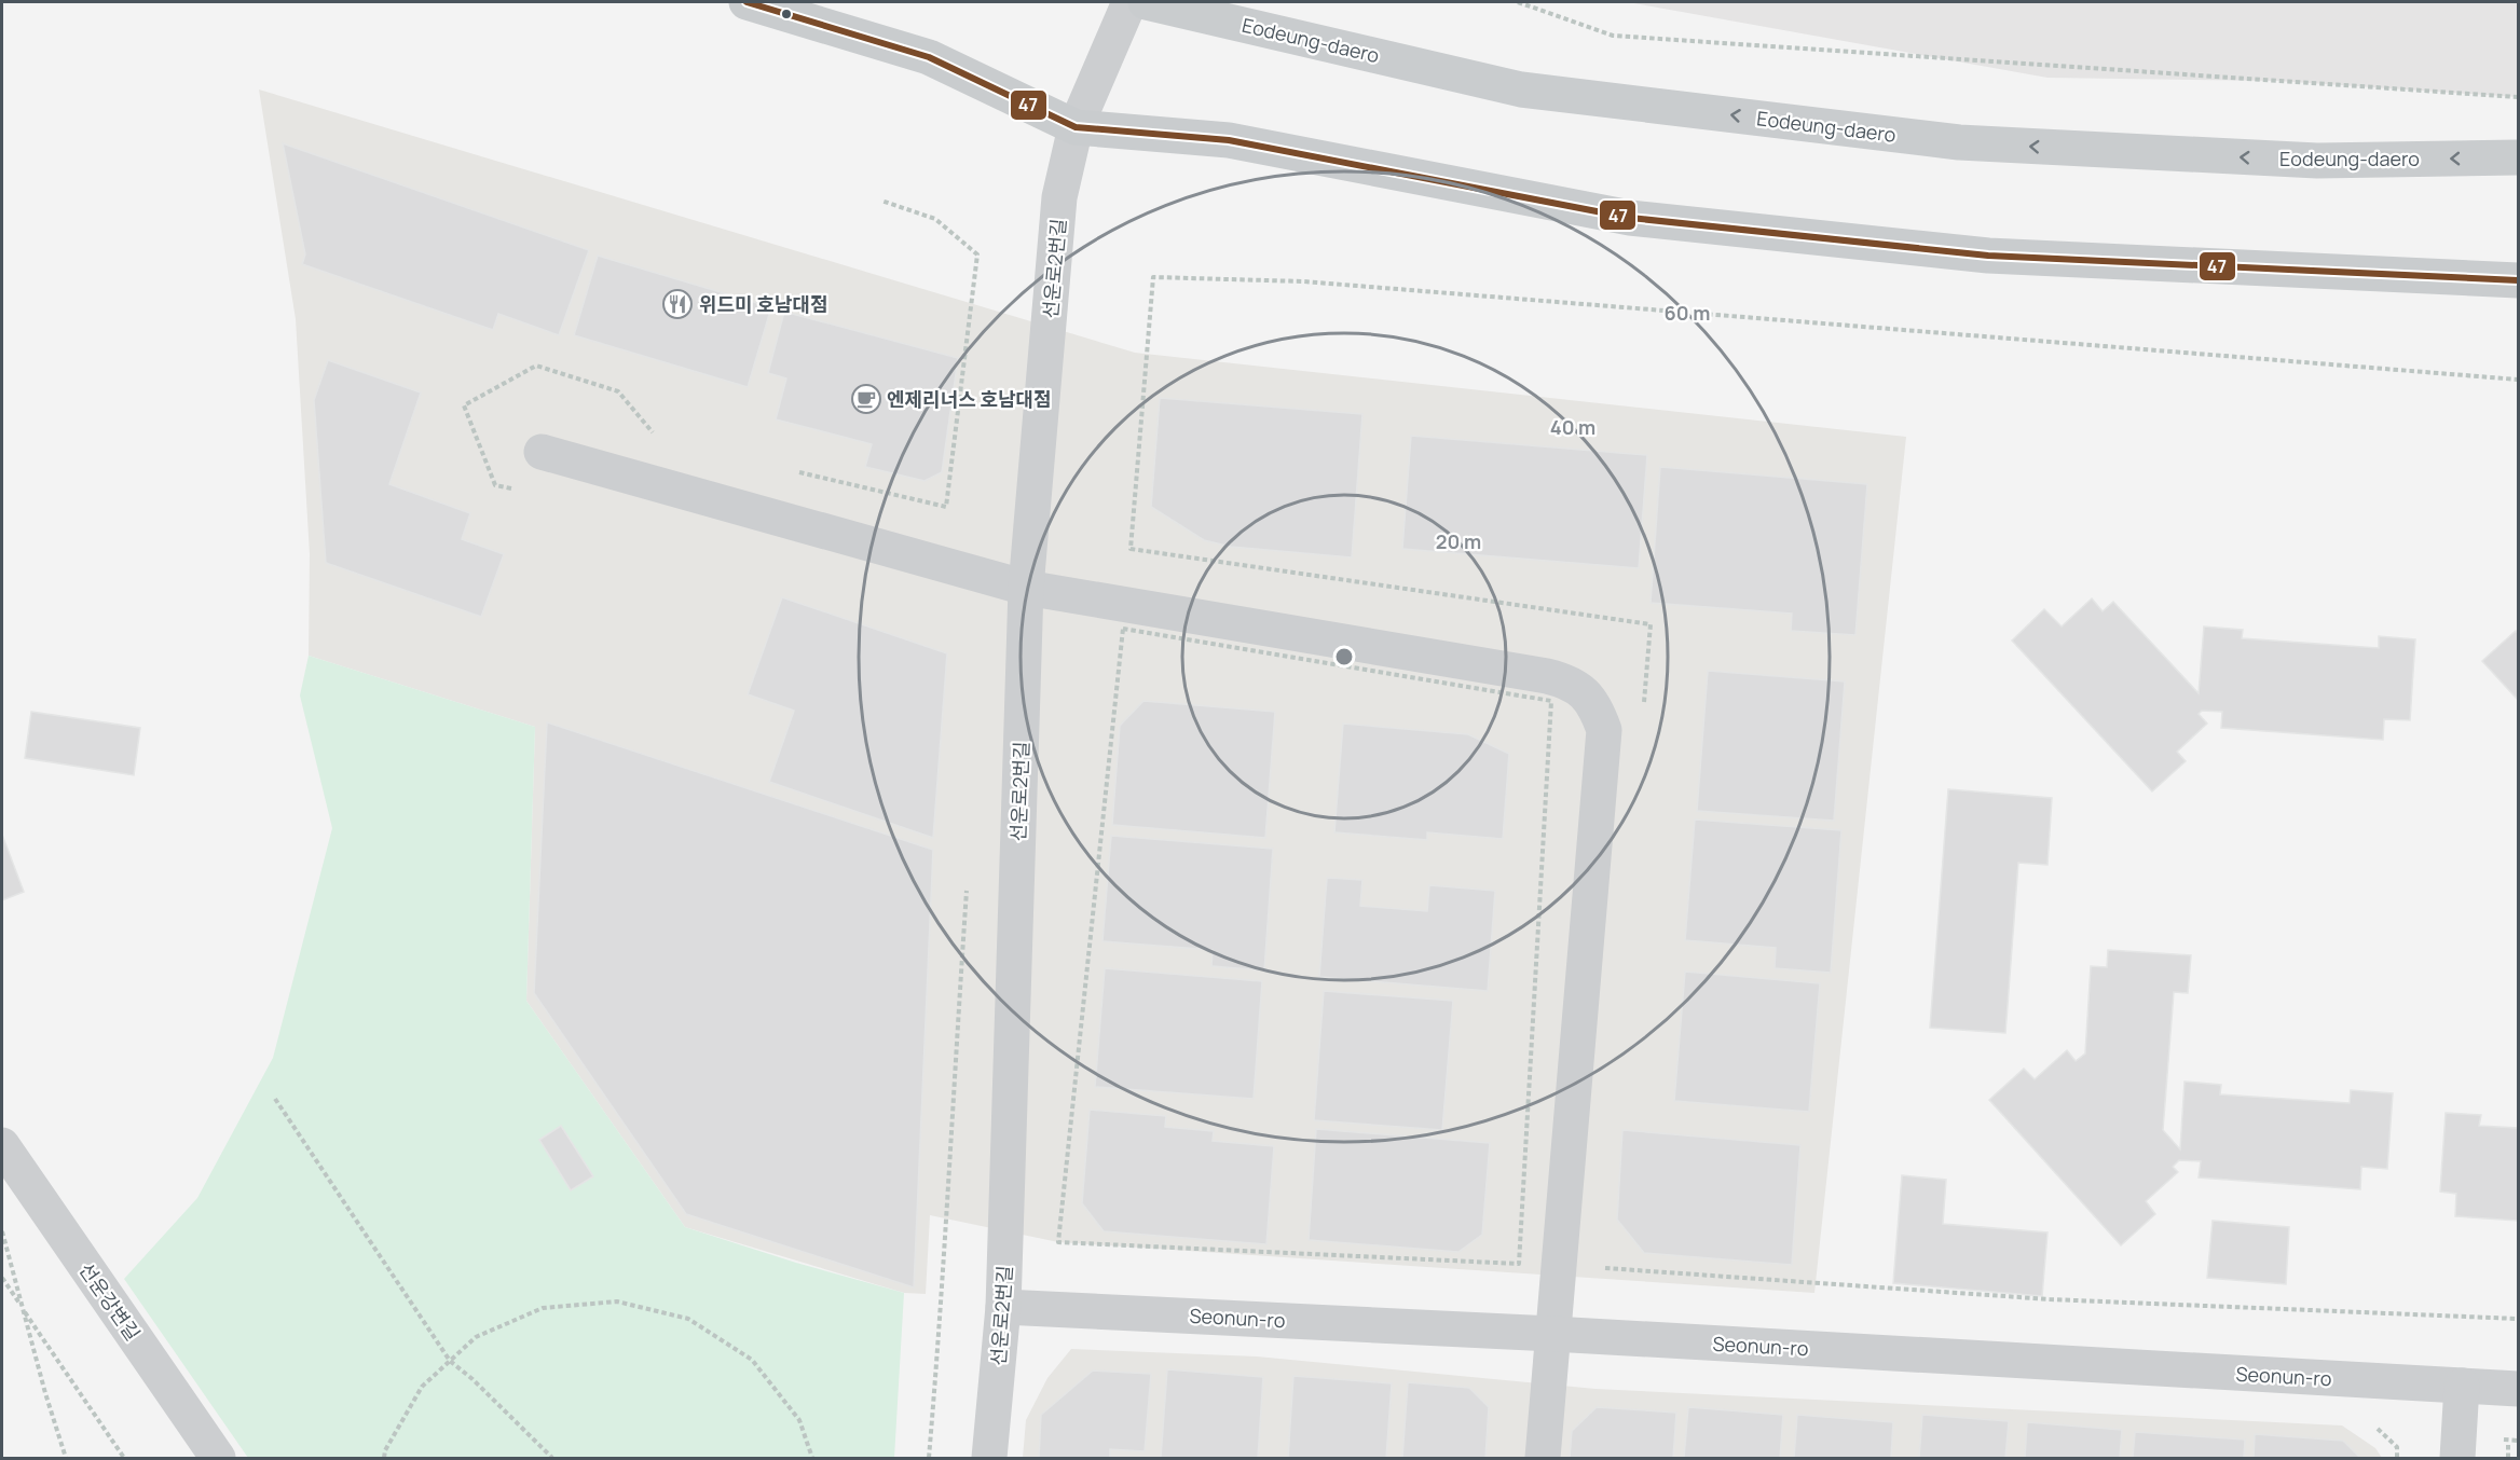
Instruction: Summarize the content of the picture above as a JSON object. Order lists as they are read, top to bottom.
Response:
{
  "streets": {
    "main road": ["Eodeung-daero"],
    "street": ["선운로2번길", "선운강변길", "Seonun-ro"]
  },
  "crossings": [
    ["선운로2번길", "Seonun-ro"]
  ],
  "places": {
    "restaurant": ["위드미 호남대점"],
    "cafe": ["엔제리너스 호남대점"]
  },
  "lines": ["transit line 47"],
  "rings": ["60 m", "40 m", "20 m"]
}
